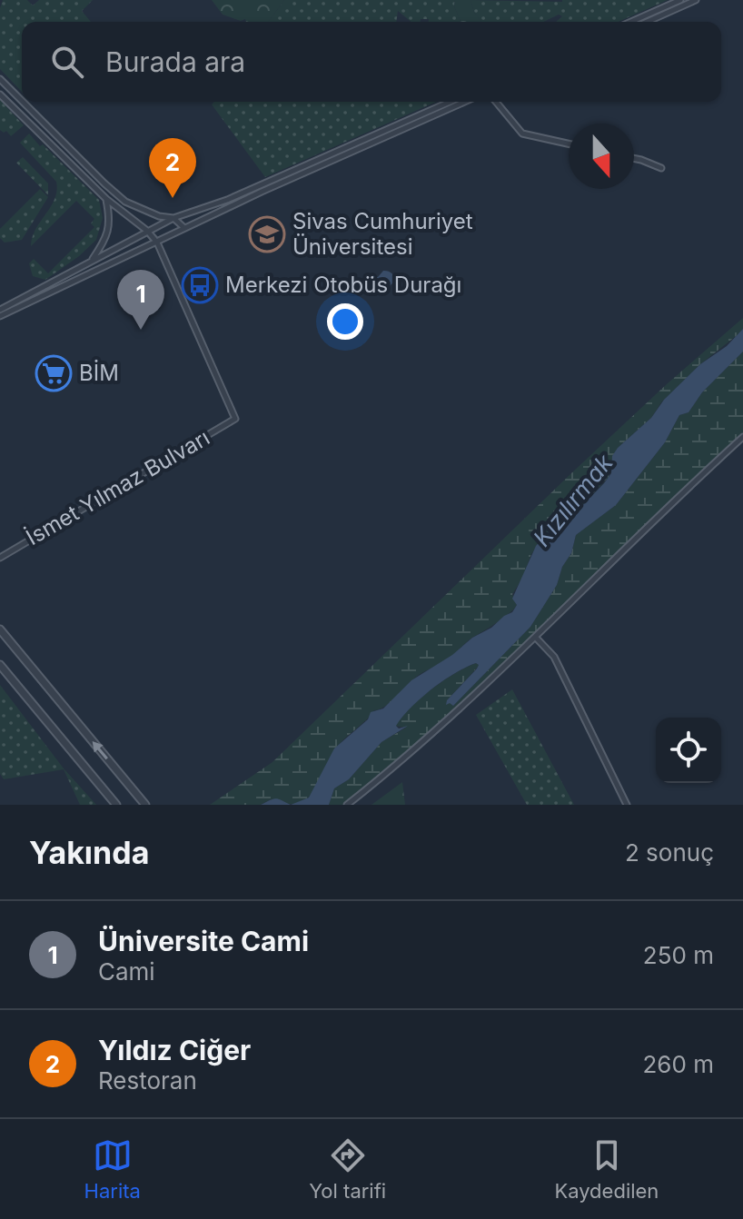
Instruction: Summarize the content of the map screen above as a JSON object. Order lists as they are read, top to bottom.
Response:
{
  "streets": {
    "street": ["İsmet Yılmaz Bulvarı"]
  },
  "water": ["Kızılırmak"],
  "places": {
    "school or university": ["Sivas Cumhuriyet Üniversitesi"],
    "bus stop": ["Merkezi Otobüs Durağı"],
    "supermarket": ["BİM"]
  },
  "north": "bottom",
  "page": {
    "search": "Burada ara",
    "pins": ["2", "1"],
    "heading": ["Yakında", "2 sonuç"],
    "list": [
      {
        "mark": "1",
        "name": "Üniversite Cami",
        "note": "Cami",
        "value": "250 m"
      },
      {
        "mark": "2",
        "name": "Yıldız Ciğer",
        "note": "Restoran",
        "value": "260 m"
      }
    ],
    "nav": ["Harita", "Yol tarifi", "Kaydedilen"]
  }
}
